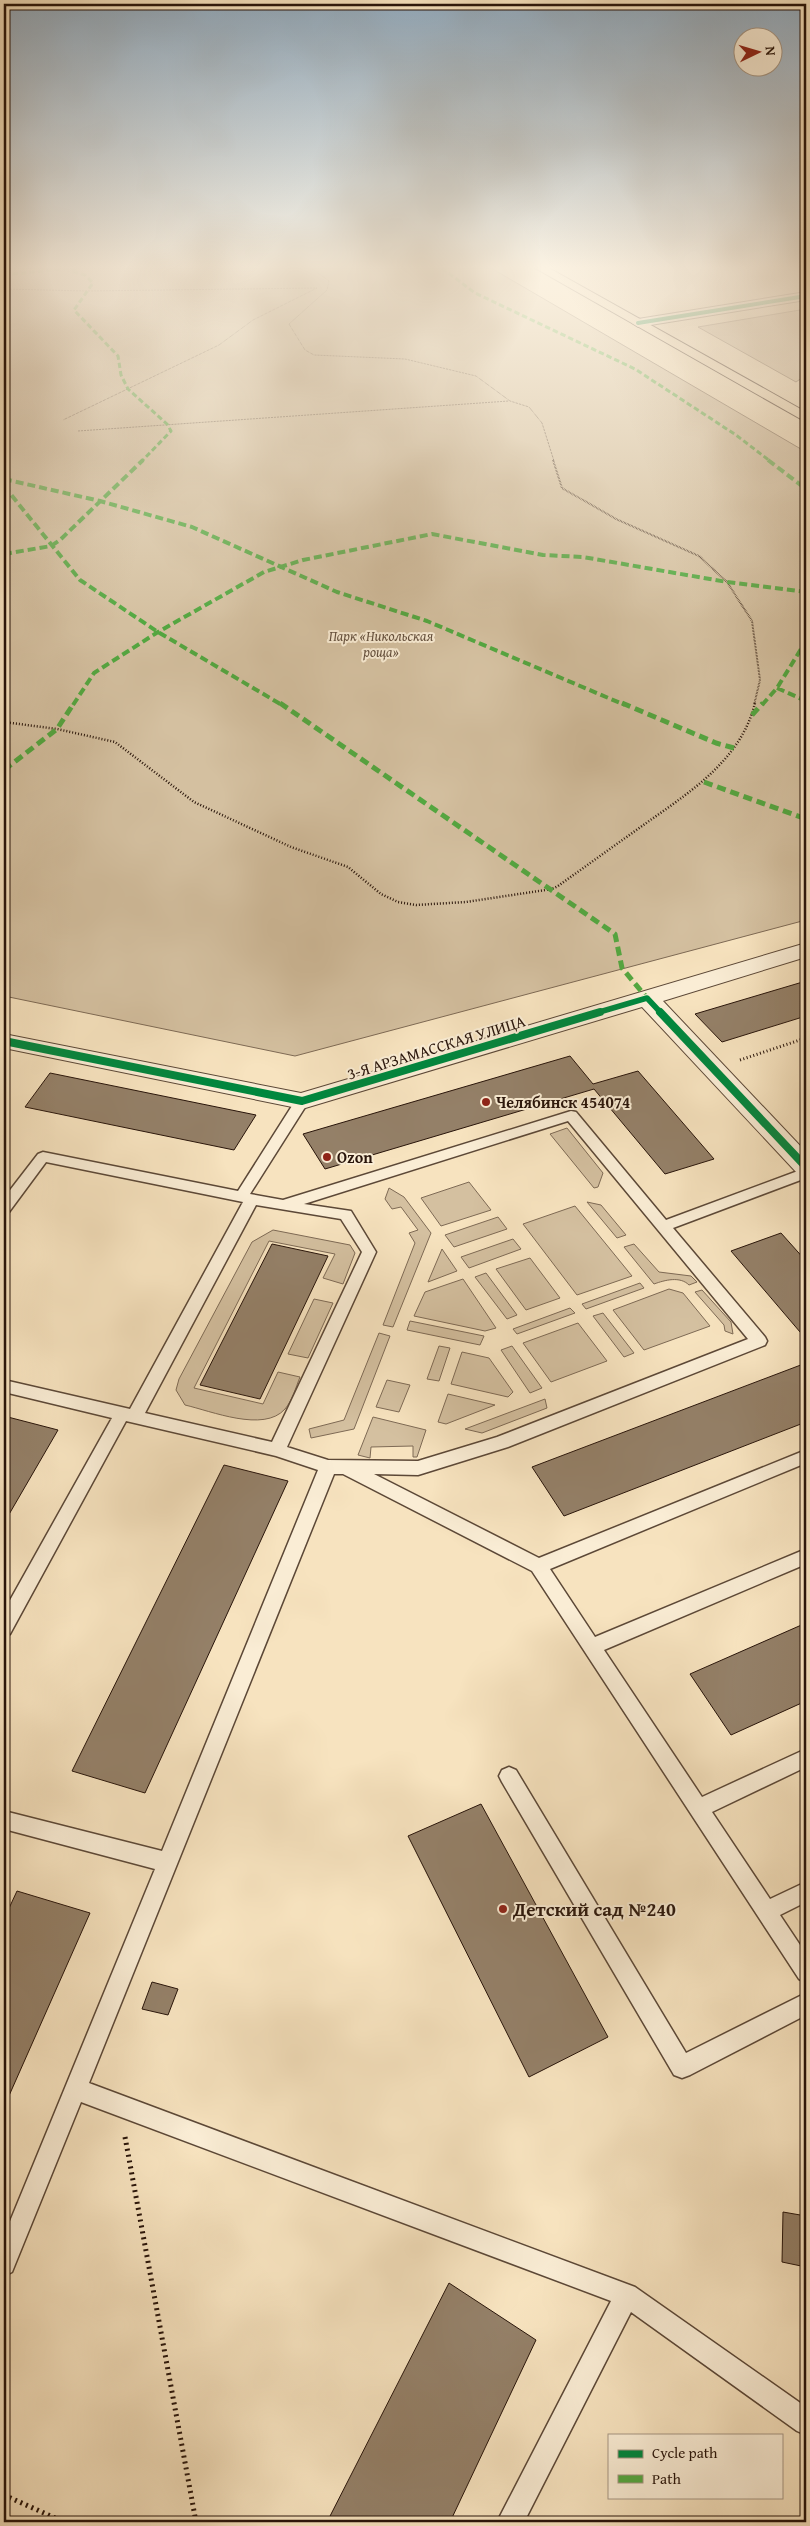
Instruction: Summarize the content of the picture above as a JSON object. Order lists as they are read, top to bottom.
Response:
{
  "streets": {
    "street": ["3-Я АРЗАМАССКАЯ УЛИЦА"]
  },
  "parks": ["Парк «Никольская роща»"],
  "places": ["Челябинск 454074", "Ozon", "Детский сад №240"],
  "legend": ["Cycle path", "Path"],
  "north": "right"
}
